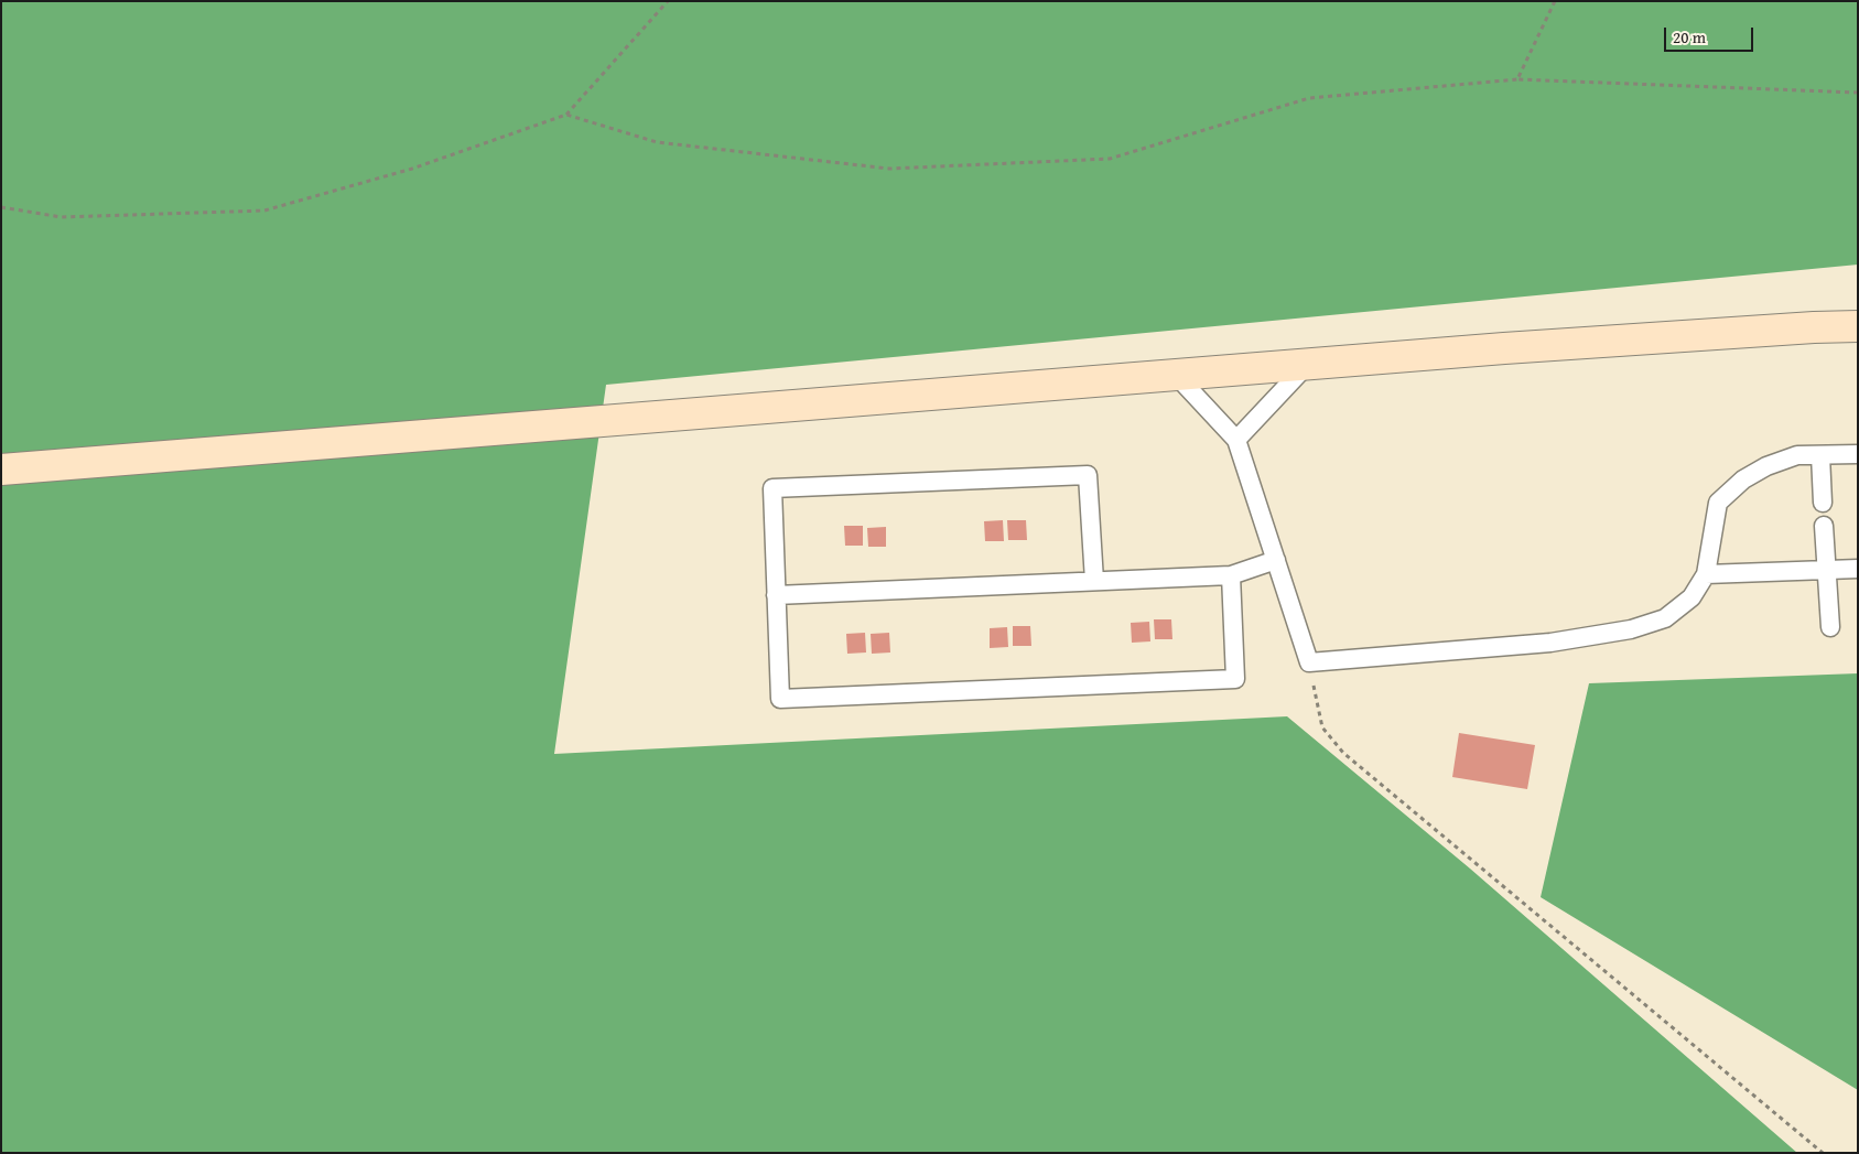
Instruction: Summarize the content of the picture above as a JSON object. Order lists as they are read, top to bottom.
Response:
{
  "scale_bar": "20 m"
}
